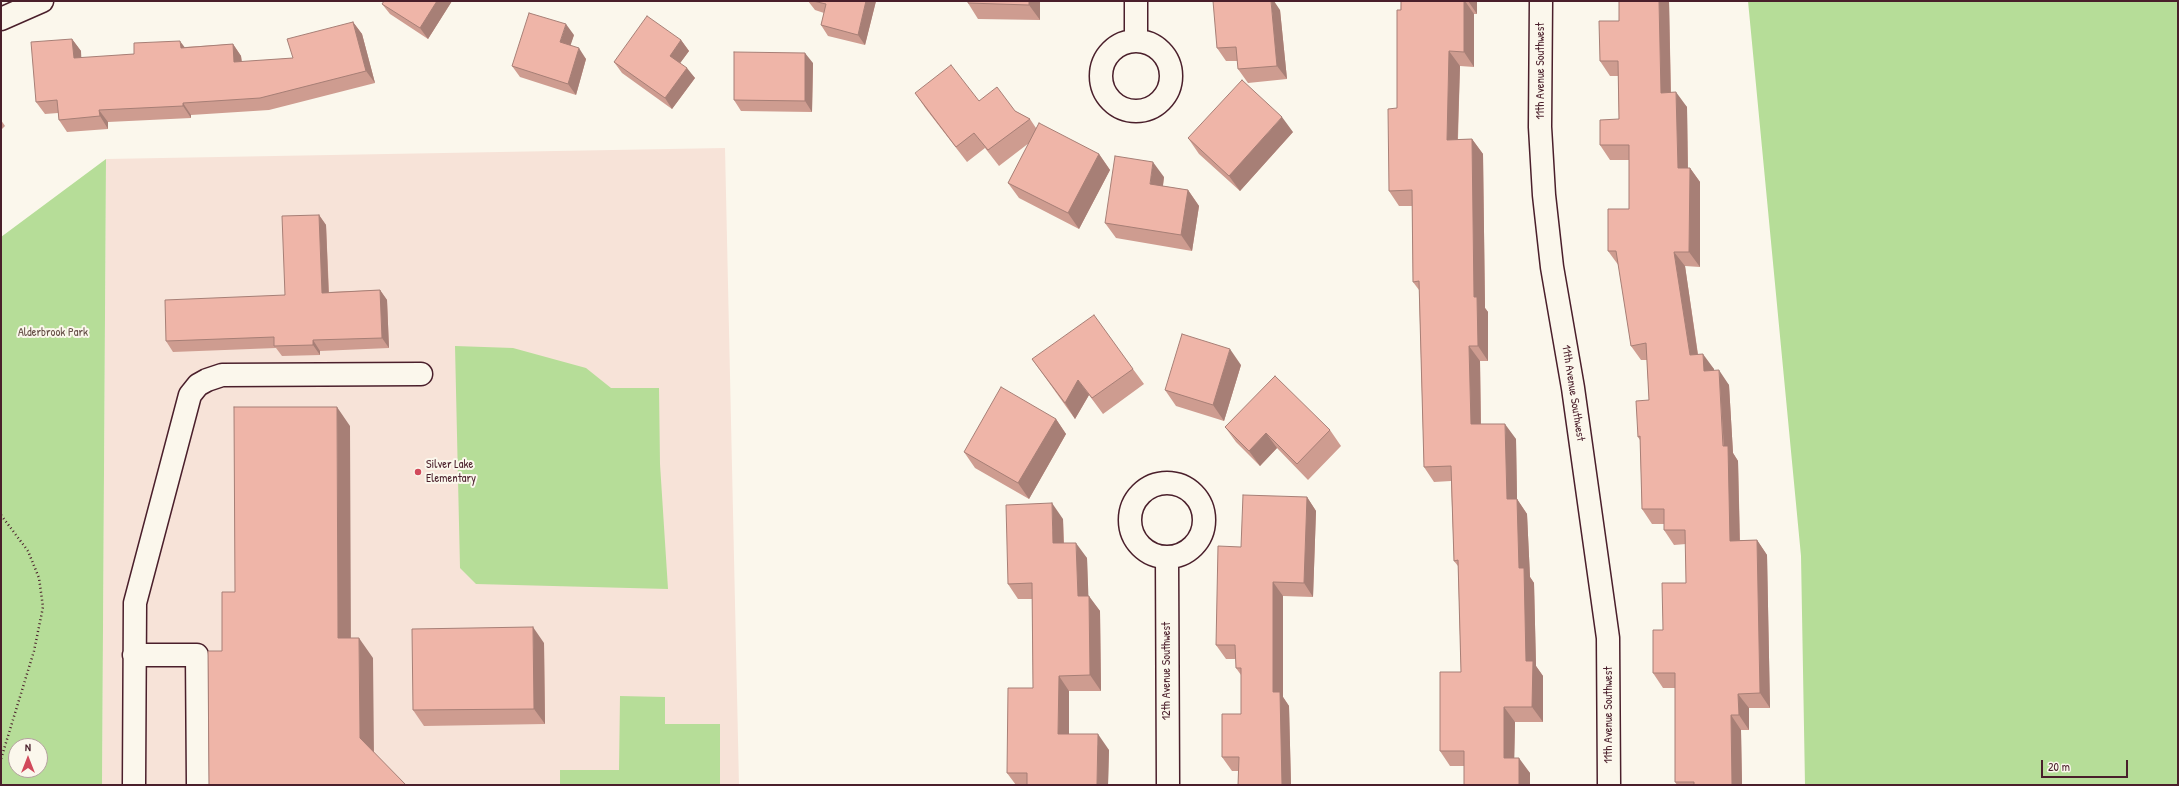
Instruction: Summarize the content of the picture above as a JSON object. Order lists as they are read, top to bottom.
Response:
{
  "streets": {
    "street": ["11th Avenue Southwest", "12th Avenue Southwest"]
  },
  "parks": ["Alderbrook Park"],
  "places": ["Silver Lake Elementary"],
  "scale_bar": "20 m",
  "north": "top"
}
